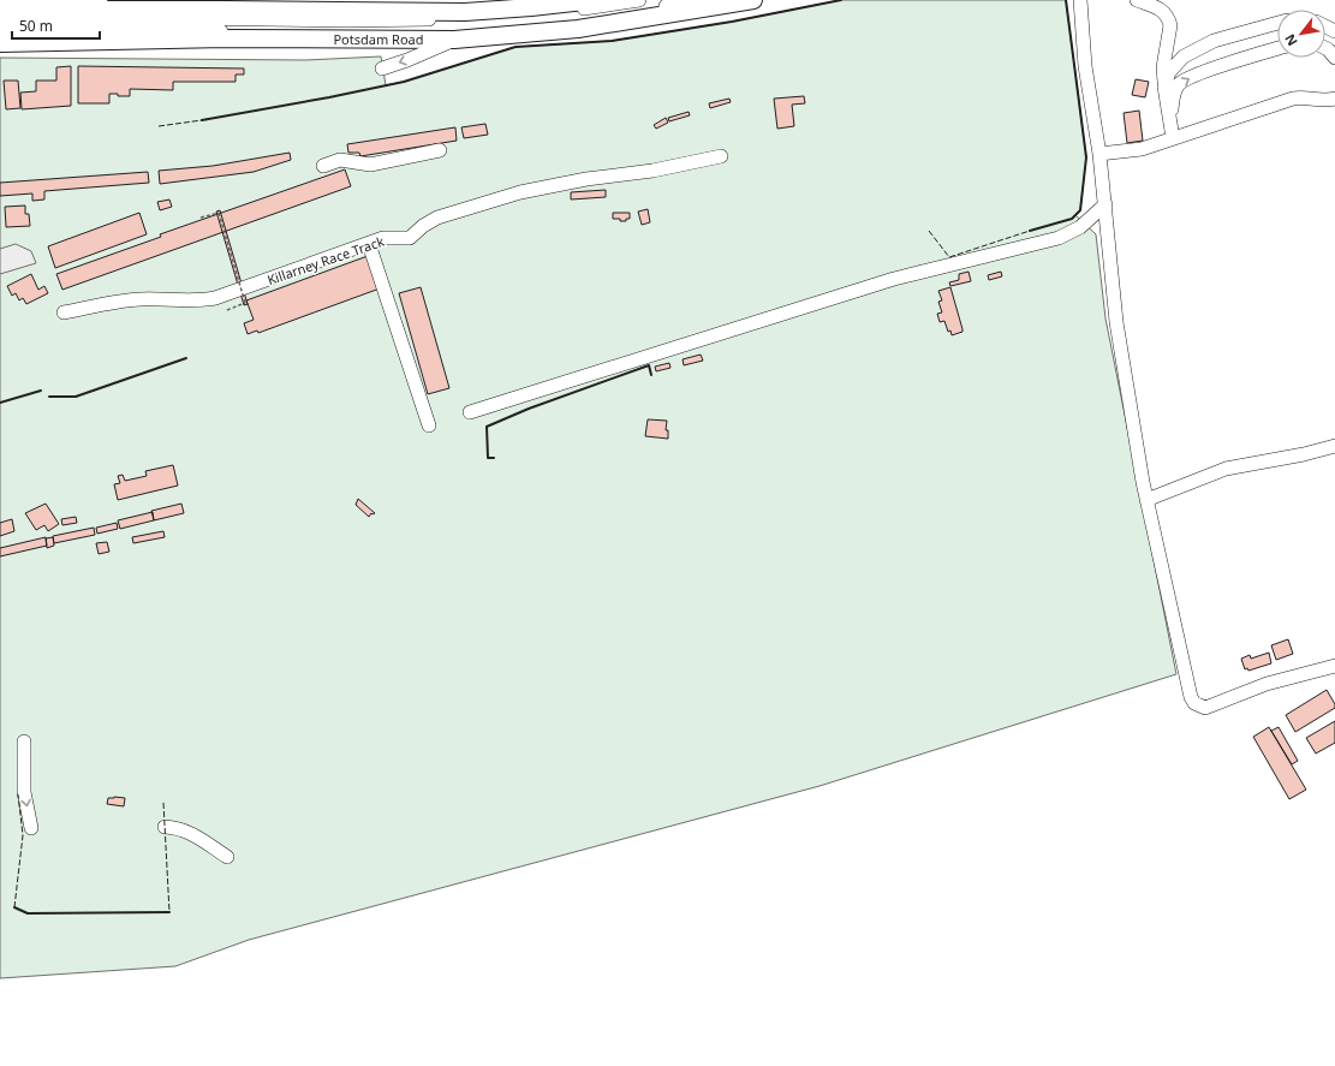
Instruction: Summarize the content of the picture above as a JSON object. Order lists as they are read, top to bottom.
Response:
{
  "streets": {
    "main road": ["Potsdam Road"],
    "street": ["Killarney Race Track"]
  },
  "scale_bar": "50 m",
  "north": "bottom left"
}
